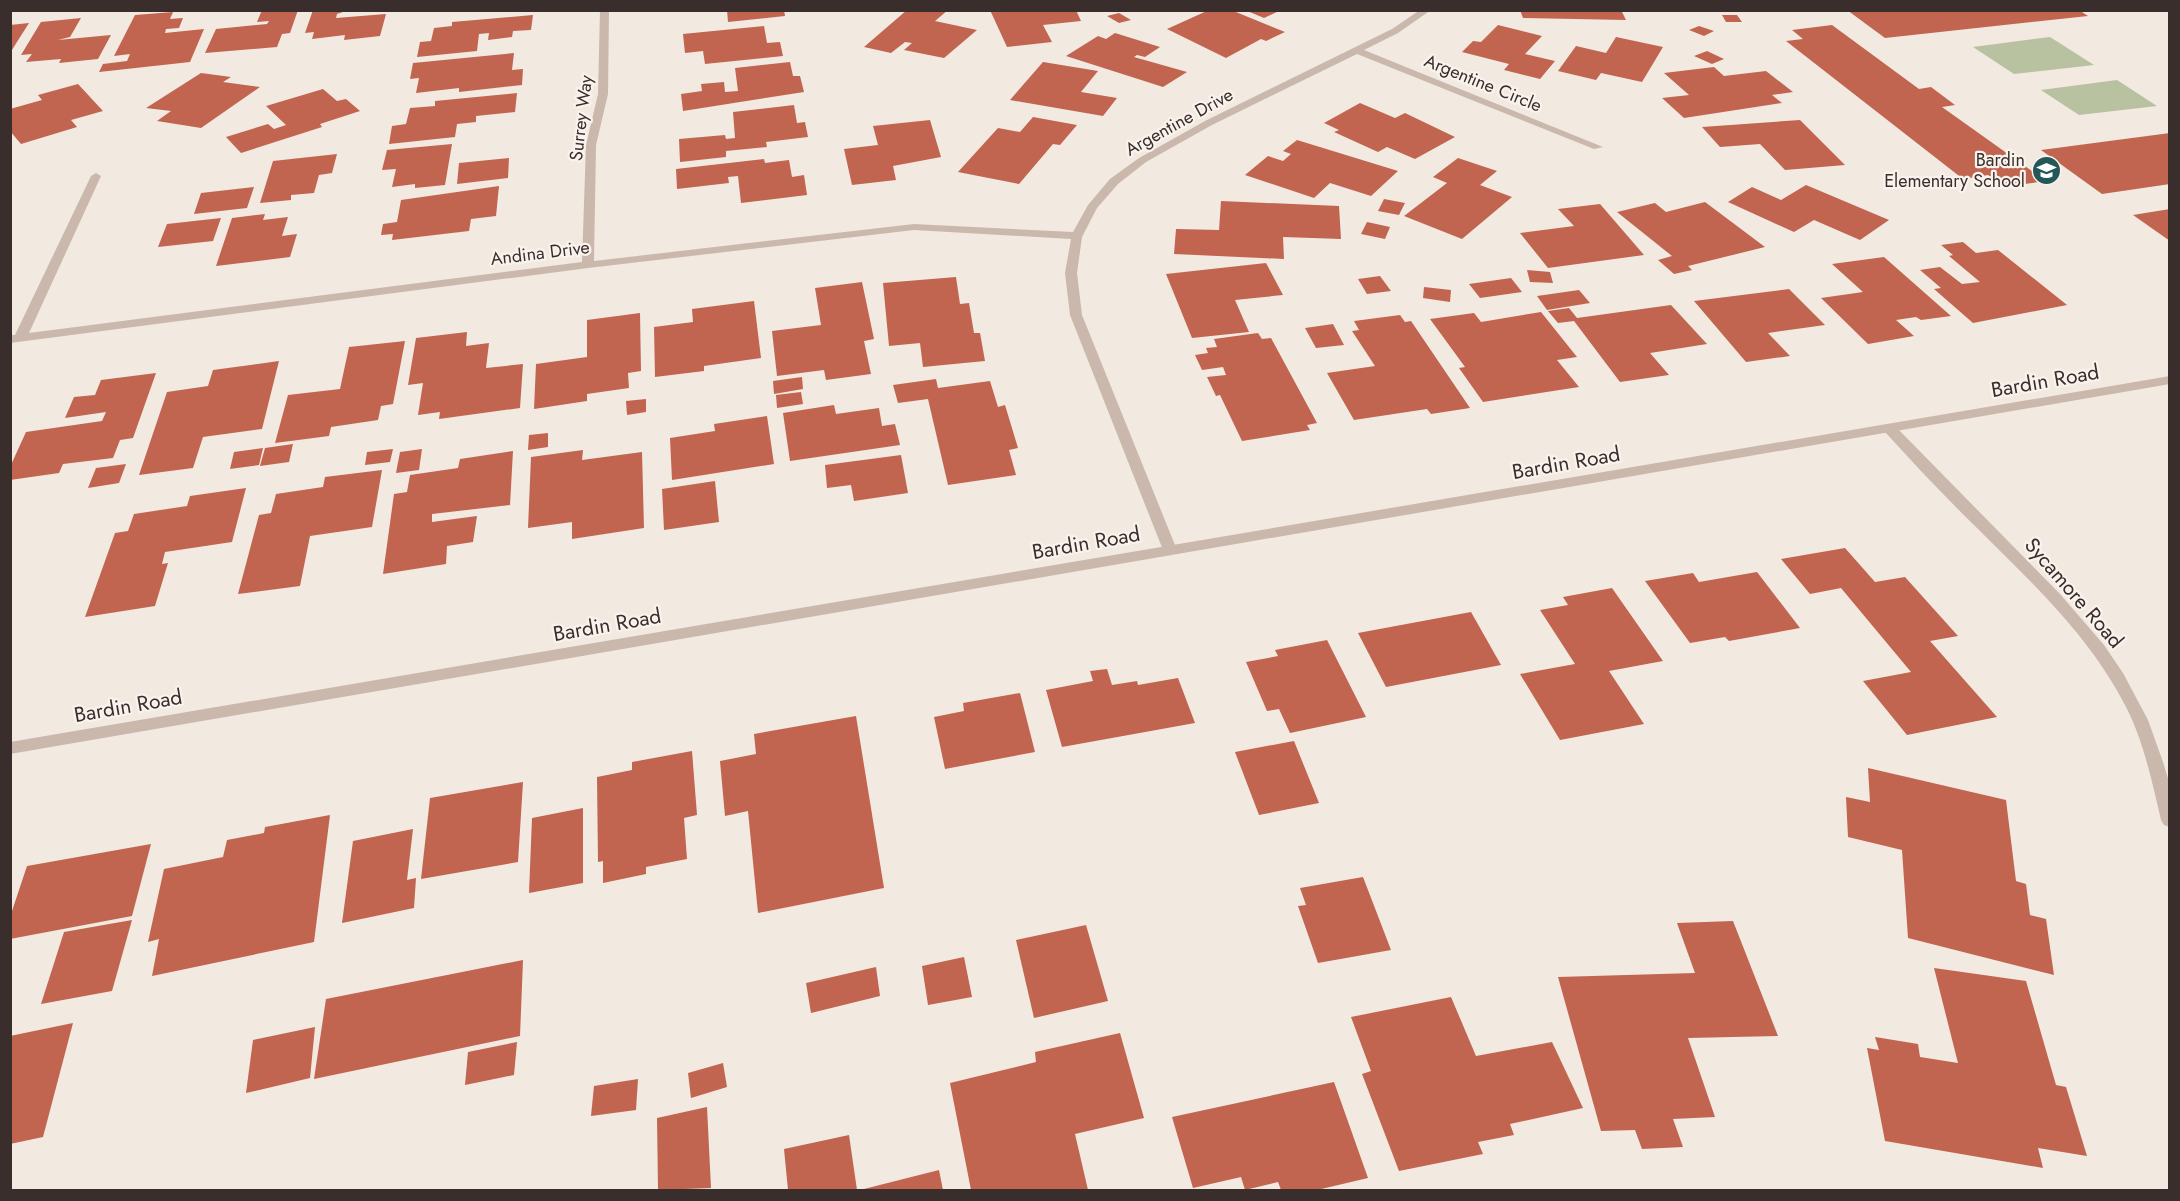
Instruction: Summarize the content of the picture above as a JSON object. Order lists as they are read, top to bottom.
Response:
{
  "streets": {
    "street": [
      "Argentine Circle",
      "Surrey Way",
      "Argentine Drive",
      "Andina Drive",
      "Bardin Road",
      "Sycamore Road"
    ]
  },
  "crossings": [
    ["Argentine Circle", "Argentine Drive"],
    ["Surrey Way", "Andina Drive"],
    ["Argentine Drive", "Andina Drive"],
    ["Argentine Drive", "Bardin Road"],
    ["Bardin Road", "Sycamore Road"]
  ],
  "places": {
    "school or university": ["Bardin Elementary School"]
  }
}
